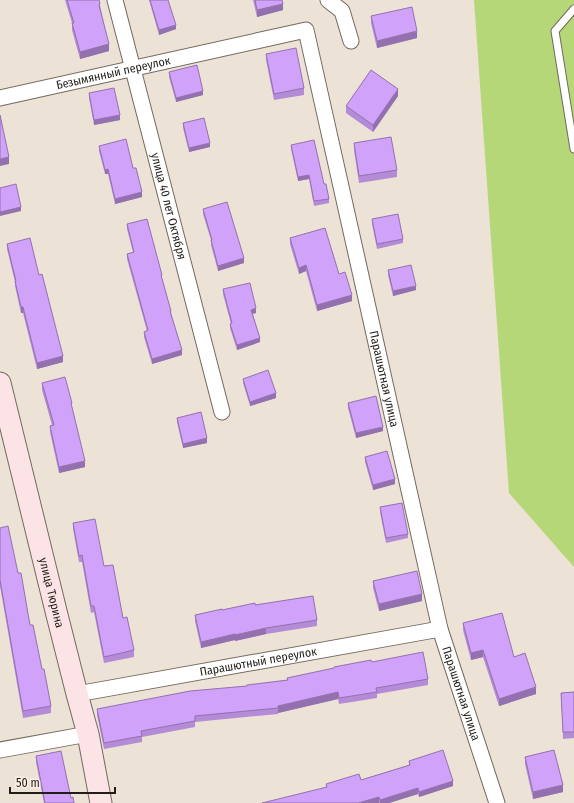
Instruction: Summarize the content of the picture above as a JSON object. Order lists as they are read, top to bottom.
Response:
{
  "streets": {
    "street": [
      "Безымянный переулок",
      "улица 40 лет Октября",
      "Парашютная улица",
      "улица Тюрина",
      "Парашютный переулок"
    ]
  },
  "crossings": [
    ["Безымянный переулок", "улица 40 лет Октября"],
    ["Безымянный переулок", "Парашютная улица"],
    ["Парашютная улица", "Парашютный переулок"],
    ["улица Тюрина", "Парашютный переулок"]
  ],
  "scale_bar": "50 m"
}
